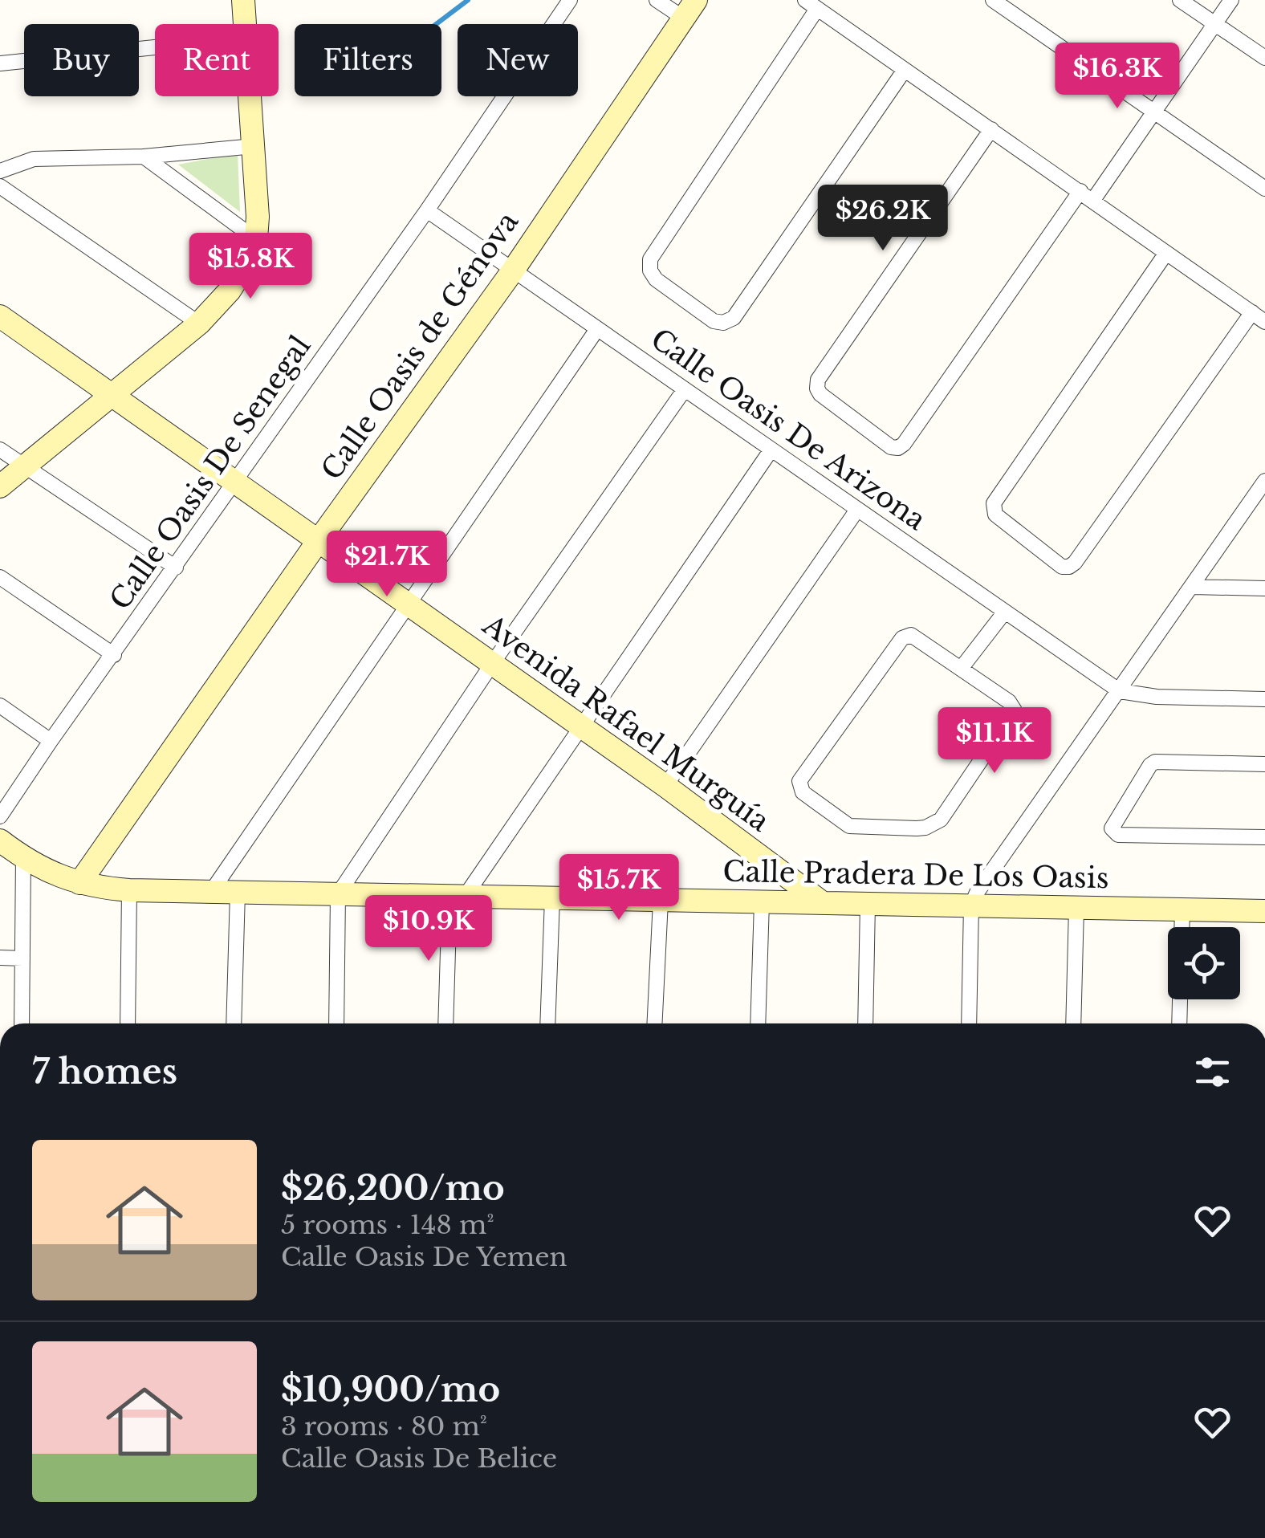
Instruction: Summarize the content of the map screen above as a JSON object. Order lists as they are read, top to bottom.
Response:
{
  "streets": {
    "street": [
      "Calle Oasis de Génova",
      "Calle Oasis De Arizona",
      "Calle Oasis De Senegal",
      "Avenida Rafael Murguía",
      "Calle Pradera De Los Oasis"
    ]
  },
  "crossings": [
    ["Calle Oasis de Génova", "Calle Oasis De Arizona"],
    ["Calle Oasis de Génova", "Avenida Rafael Murguía"],
    ["Calle Oasis de Génova", "Calle Pradera De Los Oasis"],
    ["Calle Oasis De Arizona", "Calle Oasis De Senegal"],
    ["Calle Oasis De Senegal", "Avenida Rafael Murguía"],
    ["Avenida Rafael Murguía", "Calle Pradera De Los Oasis"]
  ],
  "page": {
    "chip": [
      "Buy",
      "Rent",
      "Filters",
      "New"
    ],
    "price": [
      "$16.3K",
      "$26.2K",
      "$15.8K",
      "$21.7K",
      "$11.1K",
      "$15.7K",
      "$10.9K"
    ],
    "heading": "7 homes",
    "list": [
      {
        "name": "$26,200/mo",
        "note": "5 rooms · 148 m² · Calle Oasis De Yemen"
      },
      {
        "name": "$10,900/mo",
        "note": "3 rooms · 80 m² · Calle Oasis De Belice"
      }
    ]
  }
}
